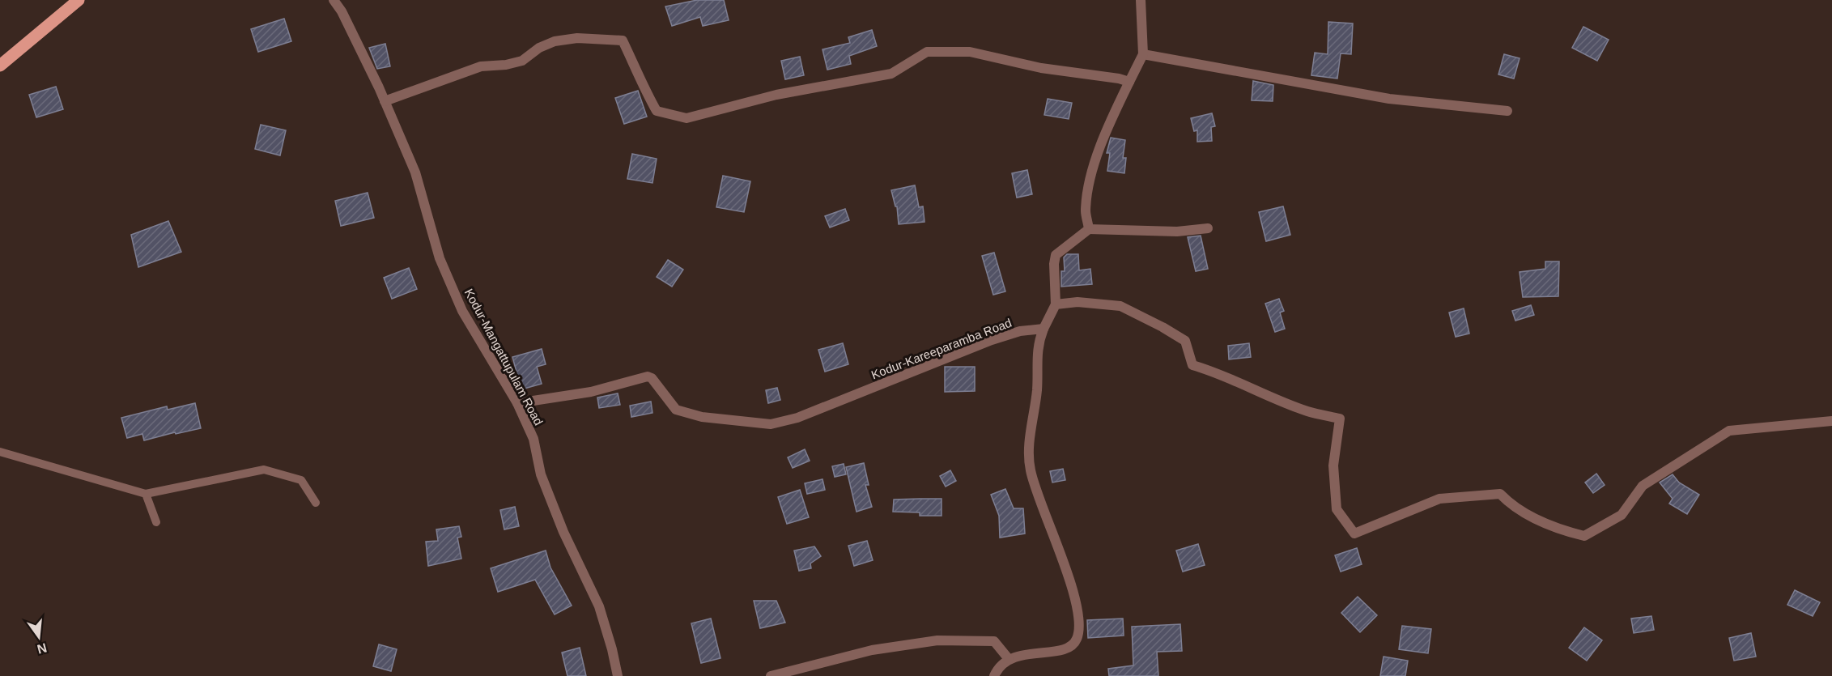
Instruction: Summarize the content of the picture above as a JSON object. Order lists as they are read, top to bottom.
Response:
{
  "streets": {
    "street": ["Kodur-Kareeparamba Road", "Kodur-Mangattupulam Road"]
  },
  "crossings": [
    ["Kodur-Kareeparamba Road", "Kodur-Mangattupulam Road"]
  ],
  "north": "bottom"
}
